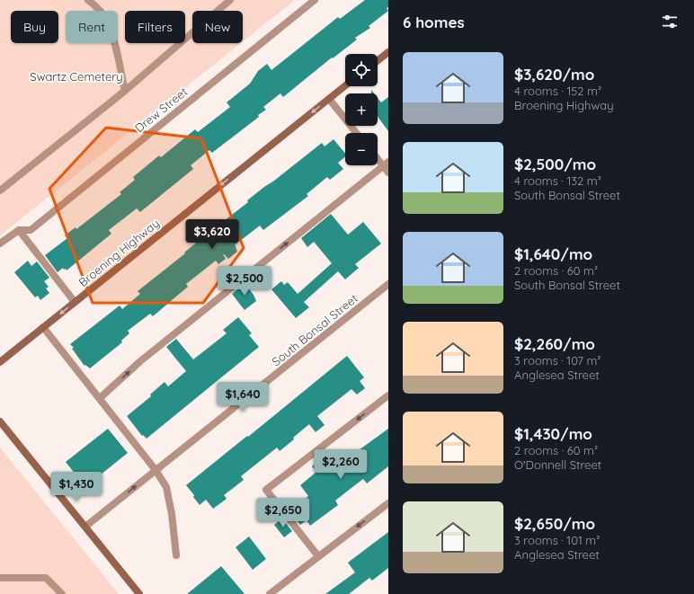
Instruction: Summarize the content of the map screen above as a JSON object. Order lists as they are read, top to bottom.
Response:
{
  "streets": {
    "street": ["Drew Street", "Broening Highway", "South Bonsal Street"]
  },
  "one_way": ["Broening Highway"],
  "parks": ["Swartz Cemetery"],
  "page": {
    "heading": "6 homes",
    "chip": [
      "Buy",
      "Rent",
      "Filters",
      "New"
    ],
    "list": [
      {
        "name": "$3,620/mo",
        "note": "4 rooms · 152 m² · Broening Highway"
      },
      {
        "name": "$2,500/mo",
        "note": "4 rooms · 132 m² · South Bonsal Street"
      },
      {
        "name": "$1,640/mo",
        "note": "2 rooms · 60 m² · South Bonsal Street"
      },
      {
        "name": "$2,260/mo",
        "note": "3 rooms · 107 m² · Anglesea Street"
      },
      {
        "name": "$1,430/mo",
        "note": "2 rooms · 60 m² · O'Donnell Street"
      },
      {
        "name": "$2,650/mo",
        "note": "3 rooms · 101 m² · Anglesea Street"
      }
    ],
    "map_buttons": ["+", "−"],
    "price": [
      "$3,620",
      "$2,500",
      "$1,640",
      "$2,260",
      "$1,430",
      "$2,650"
    ]
  }
}
